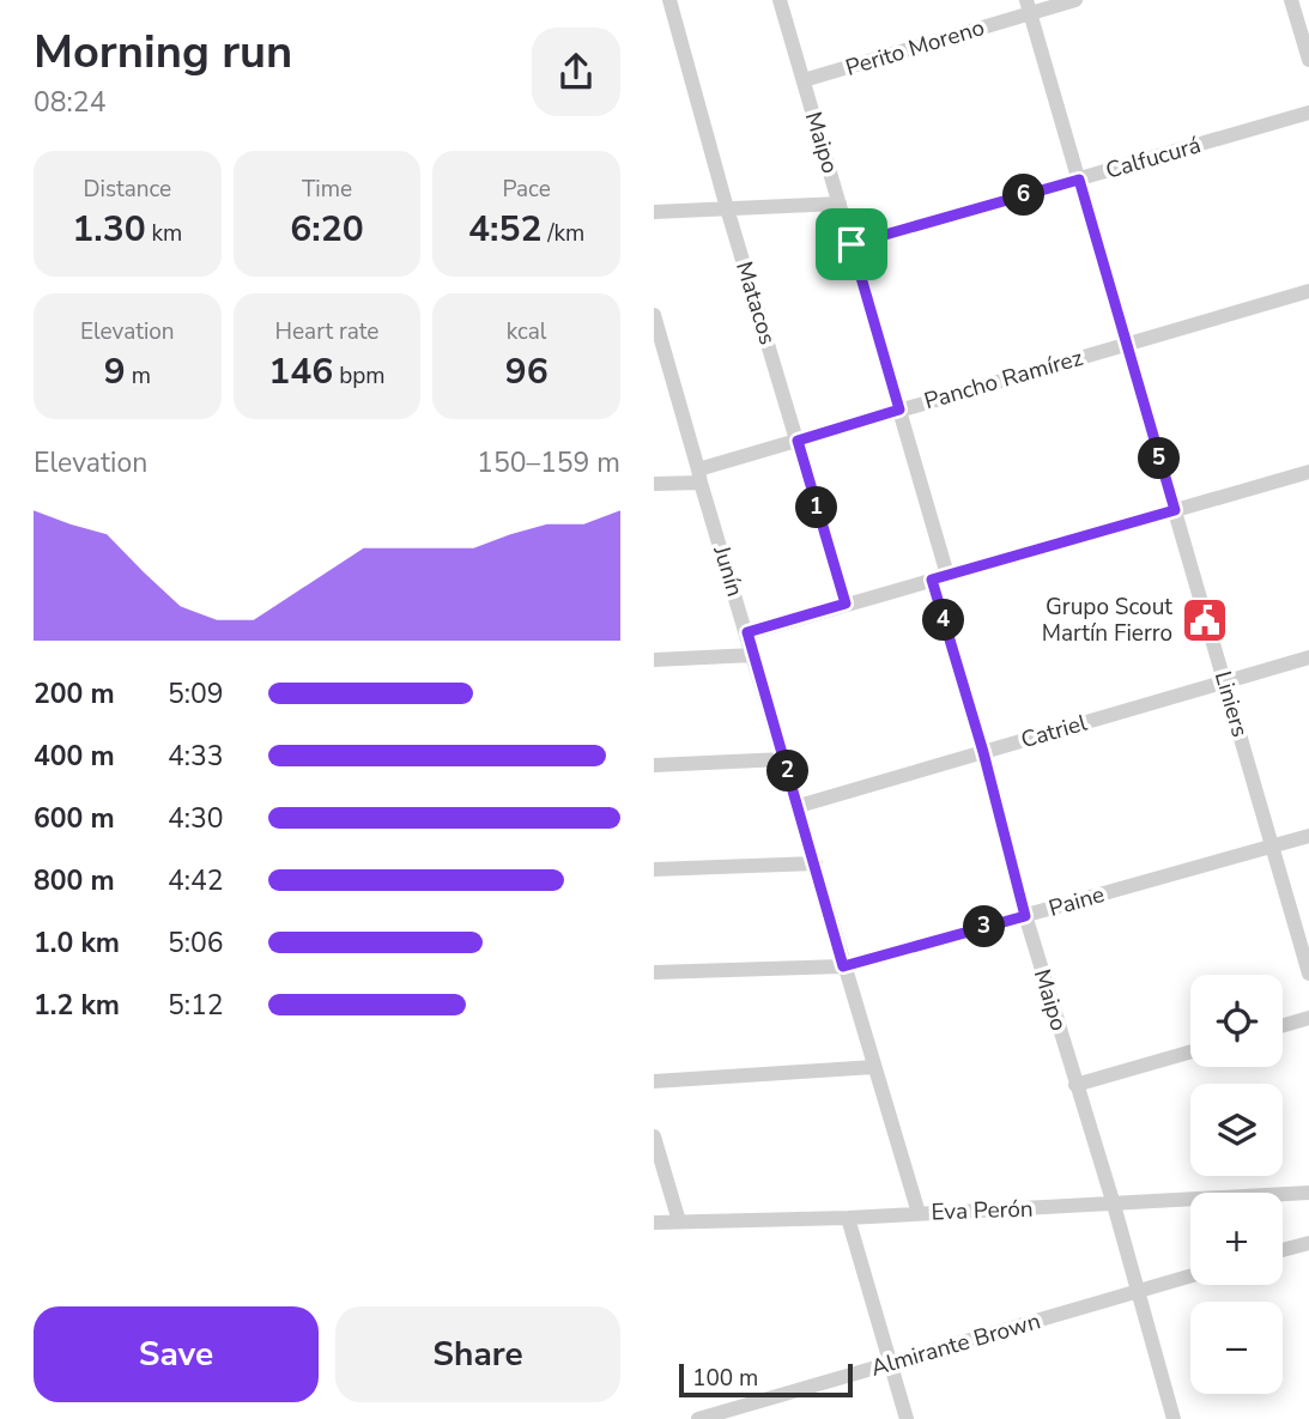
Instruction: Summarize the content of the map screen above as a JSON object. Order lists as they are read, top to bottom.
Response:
{
  "streets": {
    "street": [
      "Perito Moreno",
      "Maipo",
      "Calfucurá",
      "Matacos",
      "Pancho Ramírez",
      "Junín",
      "Liniers",
      "Catriel",
      "Paine",
      "Eva Perón",
      "Almirante Brown"
    ]
  },
  "crossings": [
    ["Perito Moreno", "Maipo"],
    ["Perito Moreno", "Liniers"],
    ["Maipo", "Calfucurá"],
    ["Maipo", "Pancho Ramírez"],
    ["Maipo", "Catriel"],
    ["Maipo", "Paine"],
    ["Maipo", "Eva Perón"],
    ["Maipo", "Almirante Brown"],
    ["Calfucurá", "Liniers"],
    ["Matacos", "Pancho Ramírez"],
    ["Pancho Ramírez", "Junín"],
    ["Pancho Ramírez", "Liniers"],
    ["Junín", "Catriel"],
    ["Junín", "Paine"],
    ["Junín", "Eva Perón"],
    ["Liniers", "Catriel"],
    ["Liniers", "Paine"]
  ],
  "places": {
    "public building": ["Grupo Scout Martín Fierro"]
  },
  "scale_bar": "100 m",
  "page": {
    "heading": ["Morning run", "08:24"],
    "stats": [
      ["Distance", "1.30 km"],
      ["Time", "6:20"],
      ["Pace", "4:52 /km"],
      ["Elevation", "9 m"],
      ["Heart rate", "146 bpm"],
      ["kcal", "96"]
    ],
    "pins": [
      "6",
      "5",
      "1",
      "4",
      "2",
      "3"
    ],
    "chart": ["Elevation", "150–159 m"],
    "list": [
      {
        "name": "200 m",
        "note": "5:09"
      },
      {
        "name": "400 m",
        "note": "4:33"
      },
      {
        "name": "600 m",
        "note": "4:30"
      },
      {
        "name": "800 m",
        "note": "4:42"
      },
      {
        "name": "1.0 km",
        "note": "5:06"
      },
      {
        "name": "1.2 km",
        "note": "5:12"
      }
    ],
    "map_buttons": ["+", "−"],
    "buttons": ["Save", "Share"],
    "scale": "100 m"
  }
}
